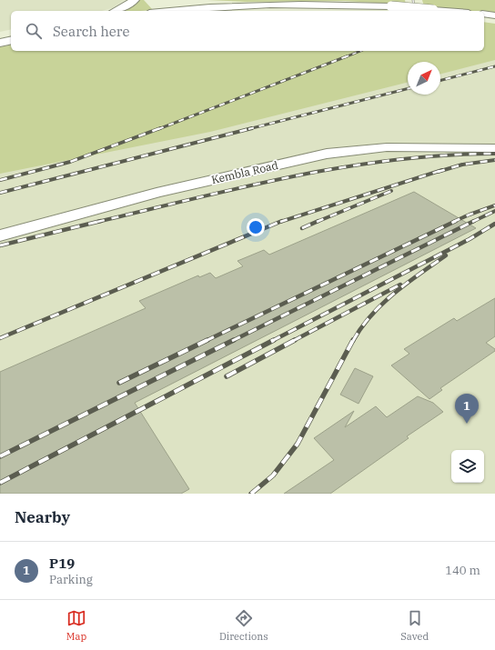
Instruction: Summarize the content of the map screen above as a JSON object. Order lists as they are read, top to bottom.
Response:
{
  "streets": {
    "street": ["Kembla Road"]
  },
  "north": "top right",
  "page": {
    "search": "Search here",
    "pins": "1",
    "heading": "Nearby",
    "list": [
      {
        "mark": "1",
        "name": "P19",
        "note": "Parking",
        "value": "140 m"
      }
    ],
    "nav": ["Map", "Directions", "Saved"]
  }
}
